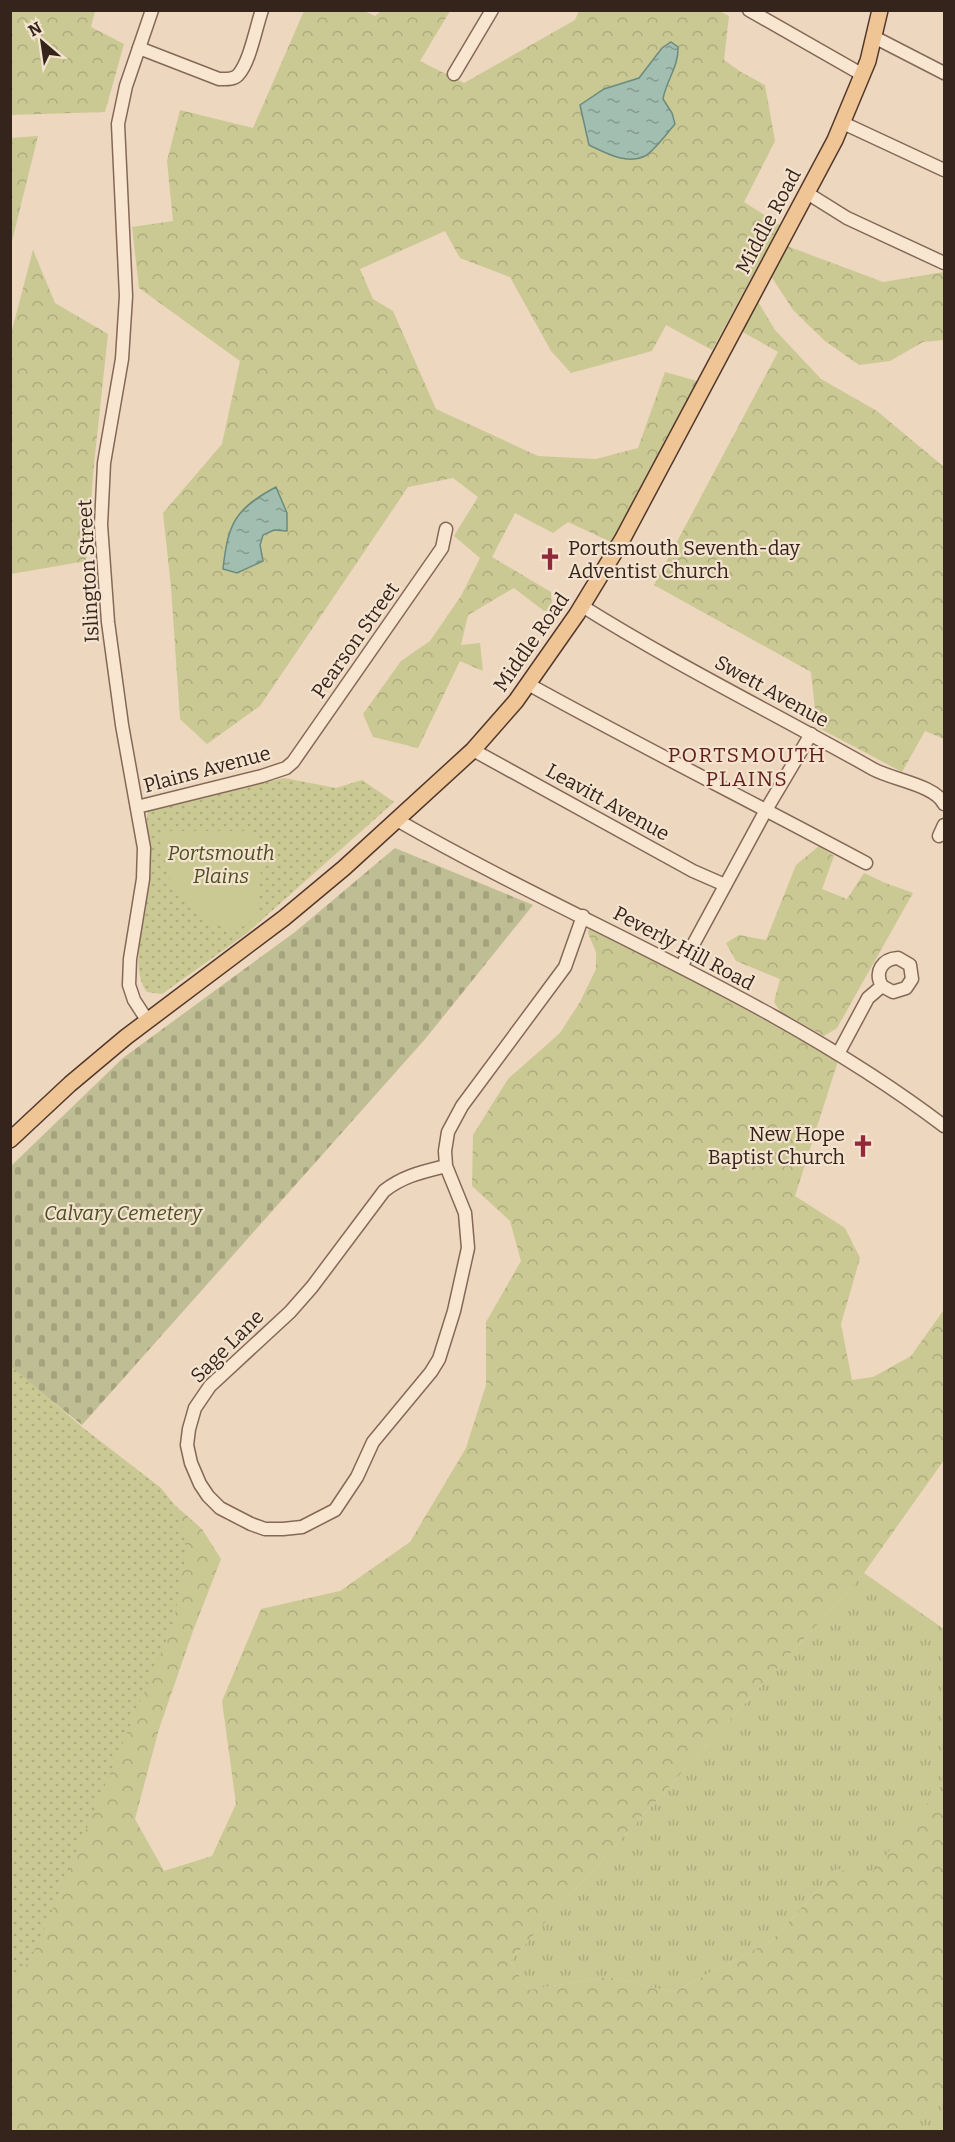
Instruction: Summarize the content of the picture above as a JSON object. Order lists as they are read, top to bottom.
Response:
{
  "streets": {
    "main road": ["Middle Road"],
    "street": [
      "Islington Street",
      "Pearson Street",
      "Swett Avenue",
      "Plains Avenue",
      "Leavitt Avenue",
      "Peverly Hill Road",
      "Sage Lane"
    ]
  },
  "crossings": [
    ["Middle Road", "Islington Street"],
    ["Middle Road", "Swett Avenue"],
    ["Middle Road", "Leavitt Avenue"],
    ["Middle Road", "Peverly Hill Road"],
    ["Islington Street", "Plains Avenue"],
    ["Pearson Street", "Plains Avenue"],
    ["Peverly Hill Road", "Sage Lane"]
  ],
  "districts": ["PORTSMOUTH PLAINS"],
  "parks": ["Portsmouth Plains", "Calvary Cemetery"],
  "places": {
    "church": ["Portsmouth Seventh-day Adventist Church", "New Hope Baptist Church"]
  },
  "north": "top left"
}
